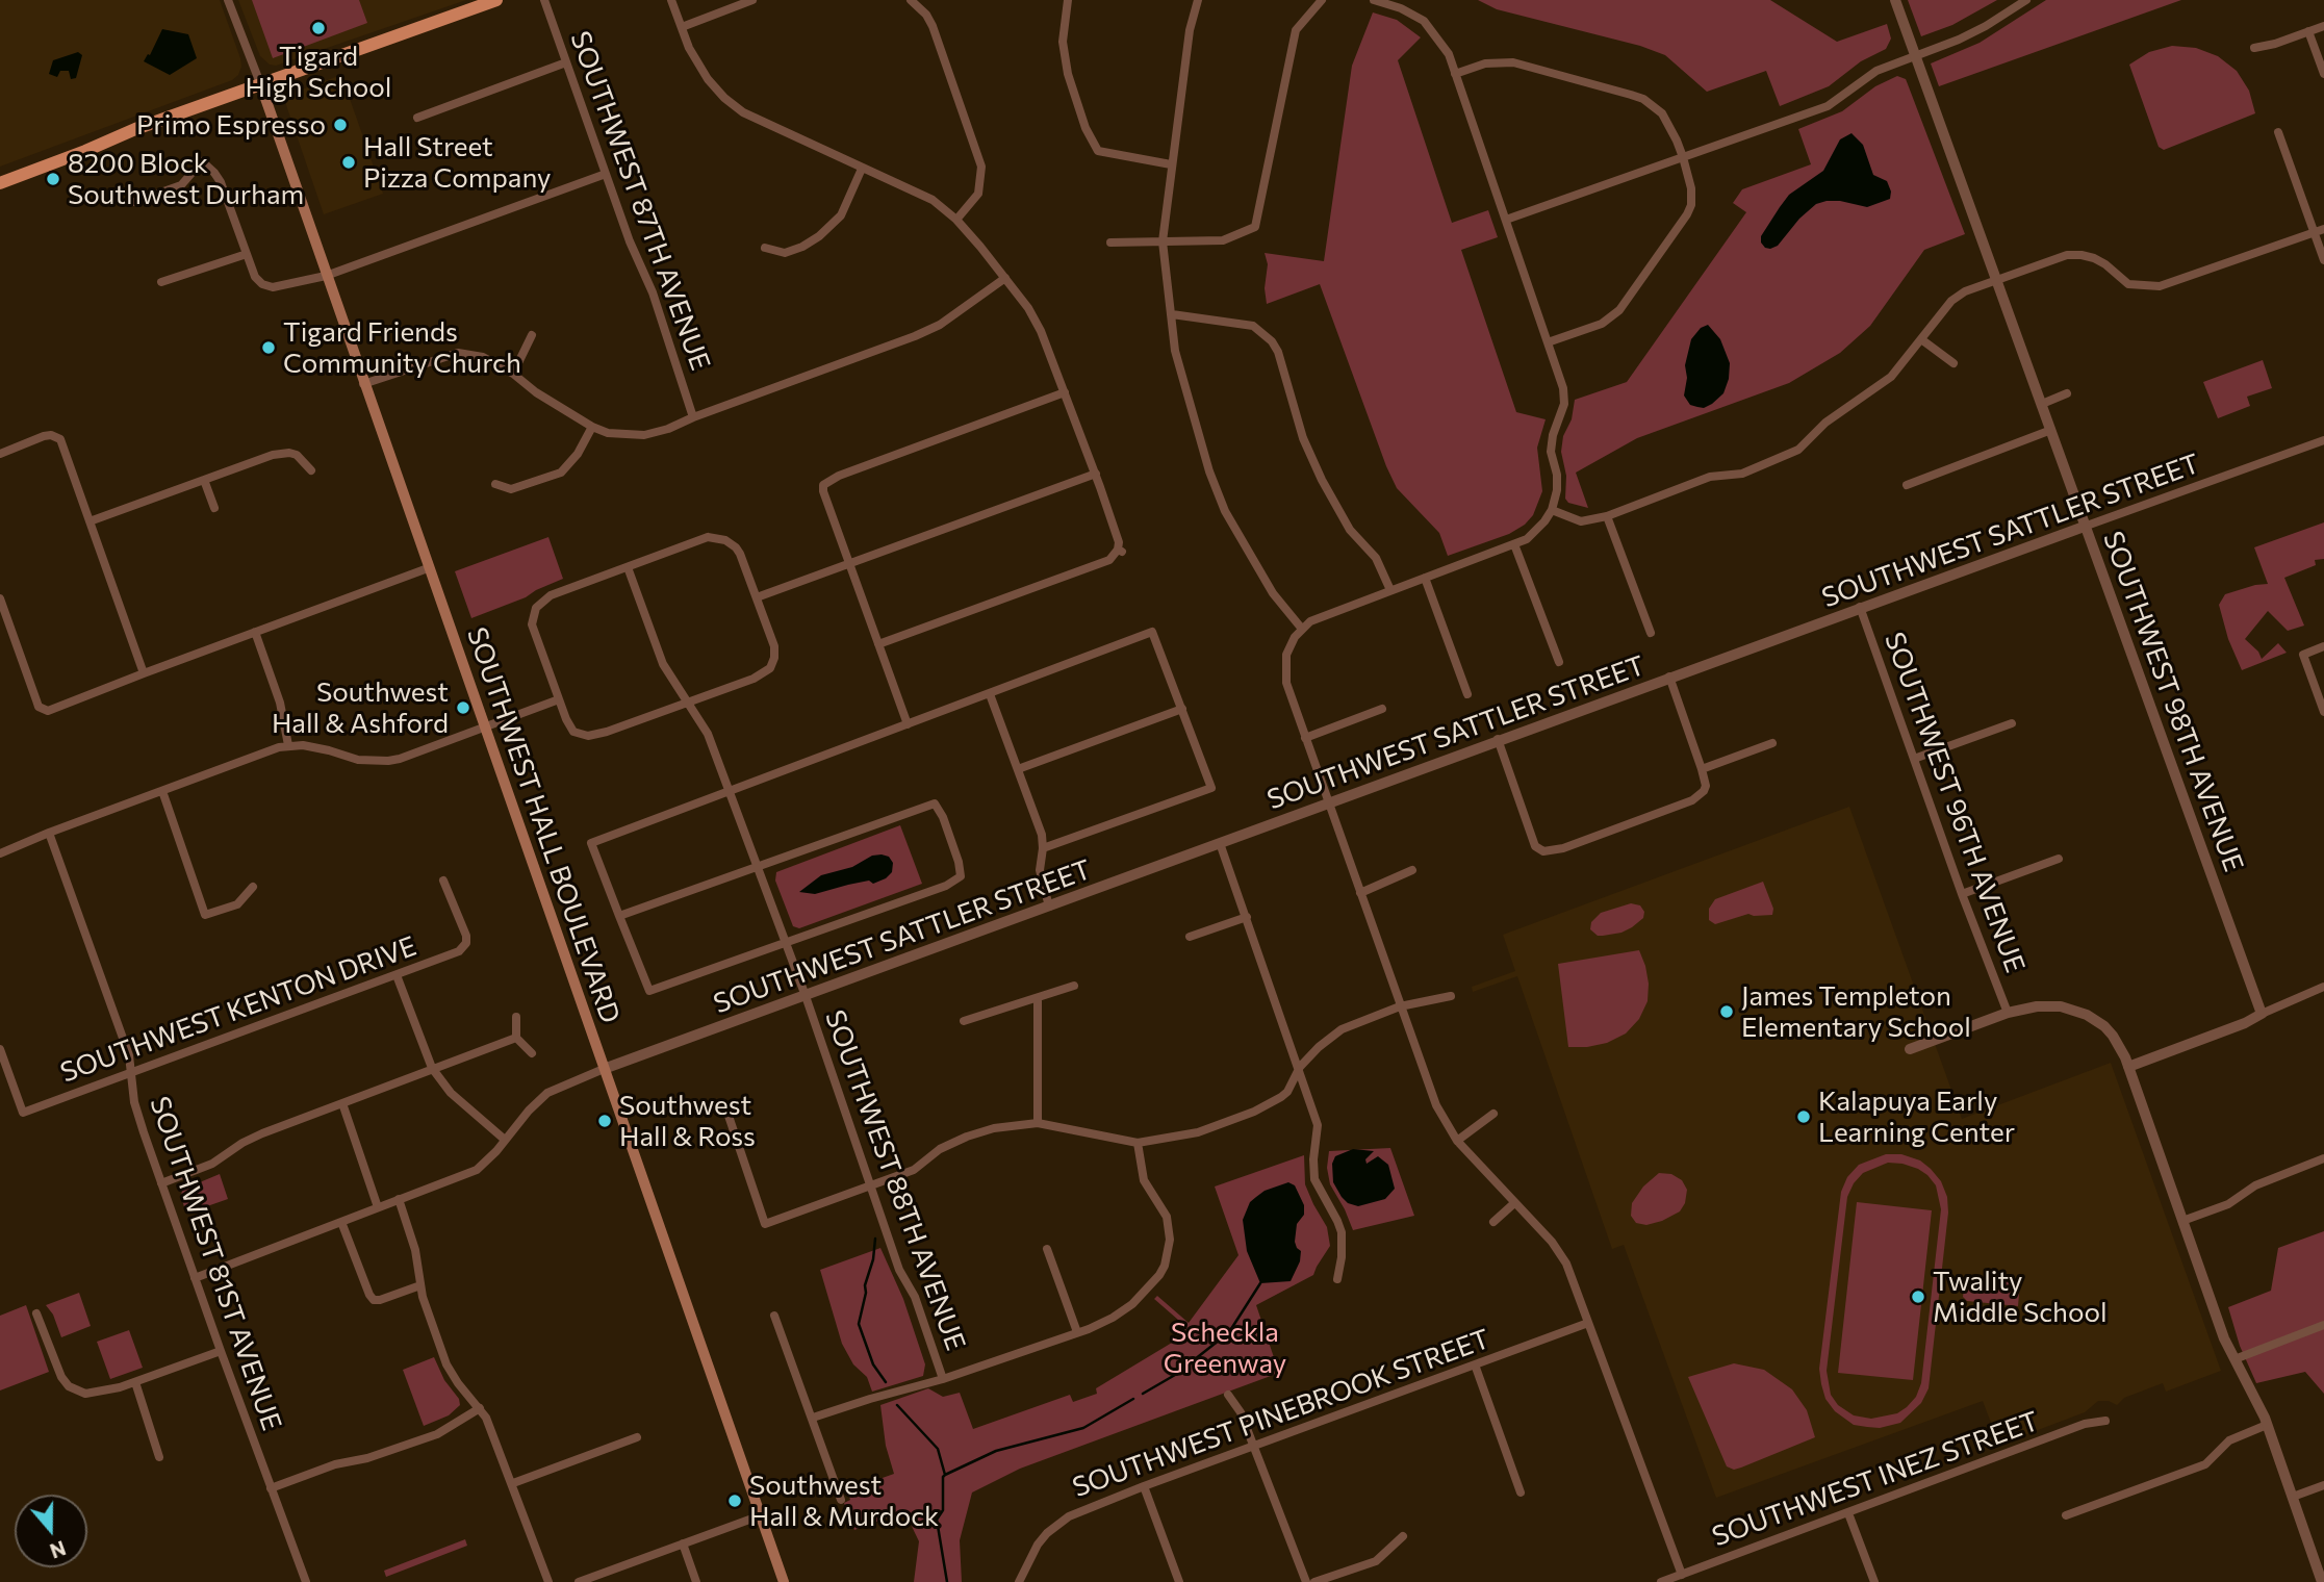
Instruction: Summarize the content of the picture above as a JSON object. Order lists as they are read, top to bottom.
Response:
{
  "streets": {
    "main road": ["SOUTHWEST HALL BOULEVARD"],
    "street": [
      "SOUTHWEST 87TH AVENUE",
      "SOUTHWEST SATTLER STREET",
      "SOUTHWEST 98TH AVENUE",
      "SOUTHWEST 96TH AVENUE",
      "SOUTHWEST KENTON DRIVE",
      "SOUTHWEST 88TH AVENUE",
      "SOUTHWEST 81ST AVENUE",
      "SOUTHWEST PINEBROOK STREET",
      "SOUTHWEST INEZ STREET"
    ]
  },
  "crossings": [
    ["SOUTHWEST SATTLER STREET", "SOUTHWEST 98TH AVENUE"],
    ["SOUTHWEST SATTLER STREET", "SOUTHWEST 96TH AVENUE"],
    ["SOUTHWEST SATTLER STREET", "SOUTHWEST HALL BOULEVARD"],
    ["SOUTHWEST SATTLER STREET", "SOUTHWEST 88TH AVENUE"],
    ["SOUTHWEST KENTON DRIVE", "SOUTHWEST 81ST AVENUE"]
  ],
  "parks": ["Scheckla Greenway"],
  "places": [
    "Tigard High School",
    "Primo Espresso",
    "Hall Street Pizza Company",
    "8200 Block Southwest Durham",
    "Tigard Friends Community Church",
    "Southwest Hall & Ashford",
    "James Templeton Elementary School",
    "Kalapuya Early Learning Center",
    "Southwest Hall & Ross",
    "Twality Middle School",
    "Southwest Hall & Murdock"
  ],
  "north": "bottom"
}
